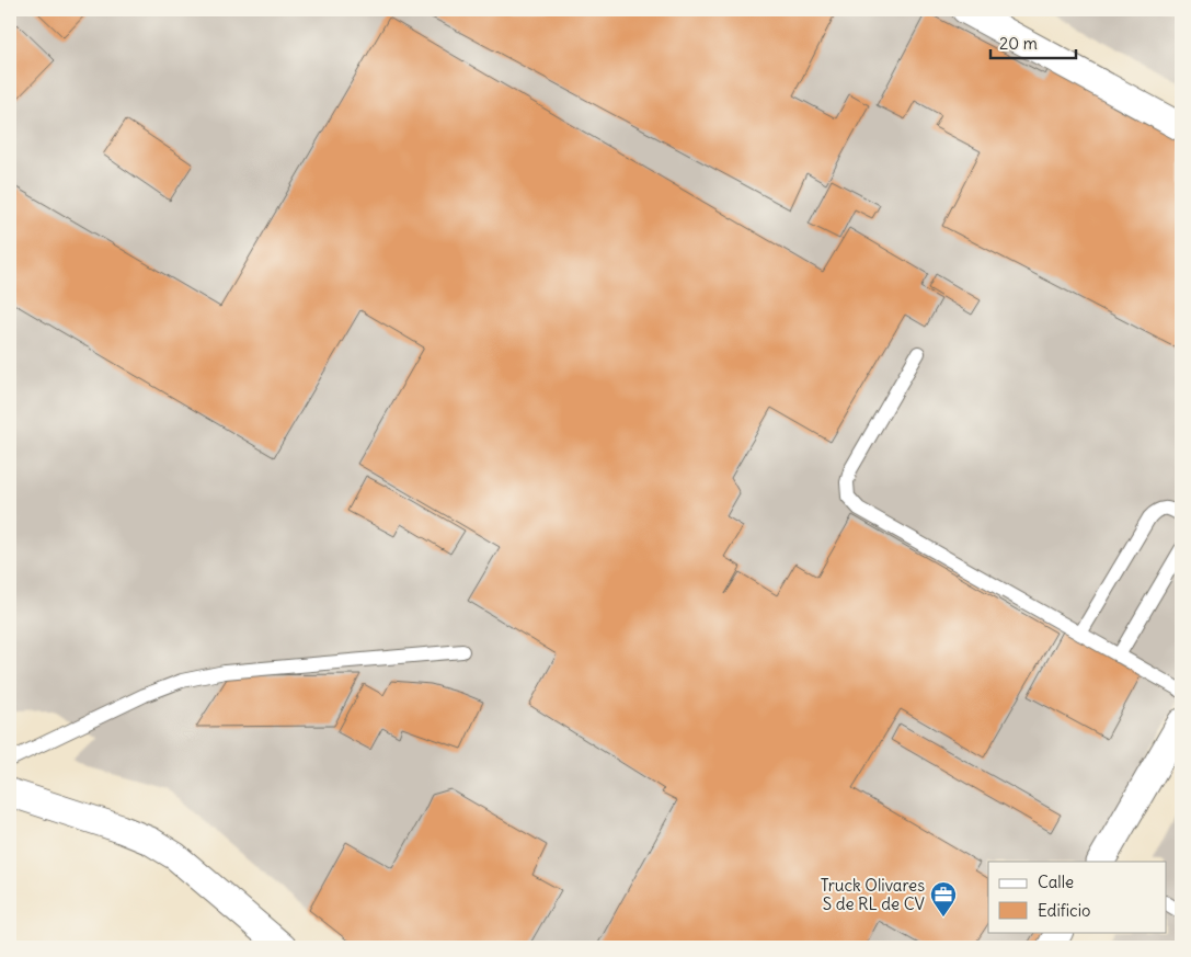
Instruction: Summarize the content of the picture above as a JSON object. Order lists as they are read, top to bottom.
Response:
{
  "places": {
    "office": ["Truck Olivares S de RL de CV"]
  },
  "legend": ["Calle", "Edificio"],
  "scale_bar": "20 m"
}
